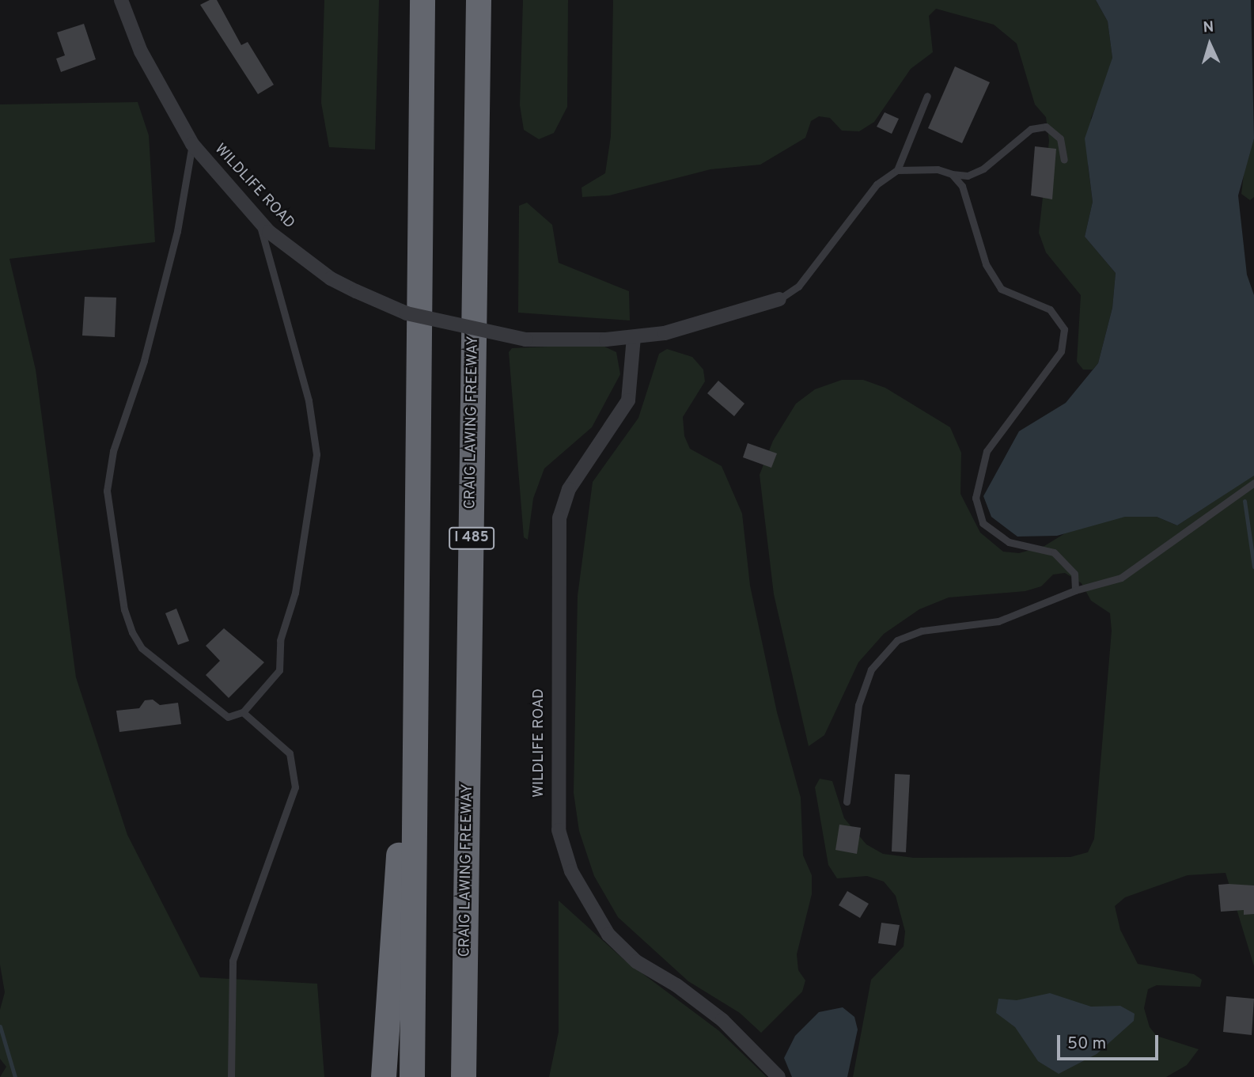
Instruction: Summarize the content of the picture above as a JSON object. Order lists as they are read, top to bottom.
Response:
{
  "streets": {
    "highway": ["CRAIG LAWING FREEWAY", "I 485"],
    "street": ["WILDLIFE ROAD"]
  },
  "scale_bar": "50 m",
  "north": "top"
}
